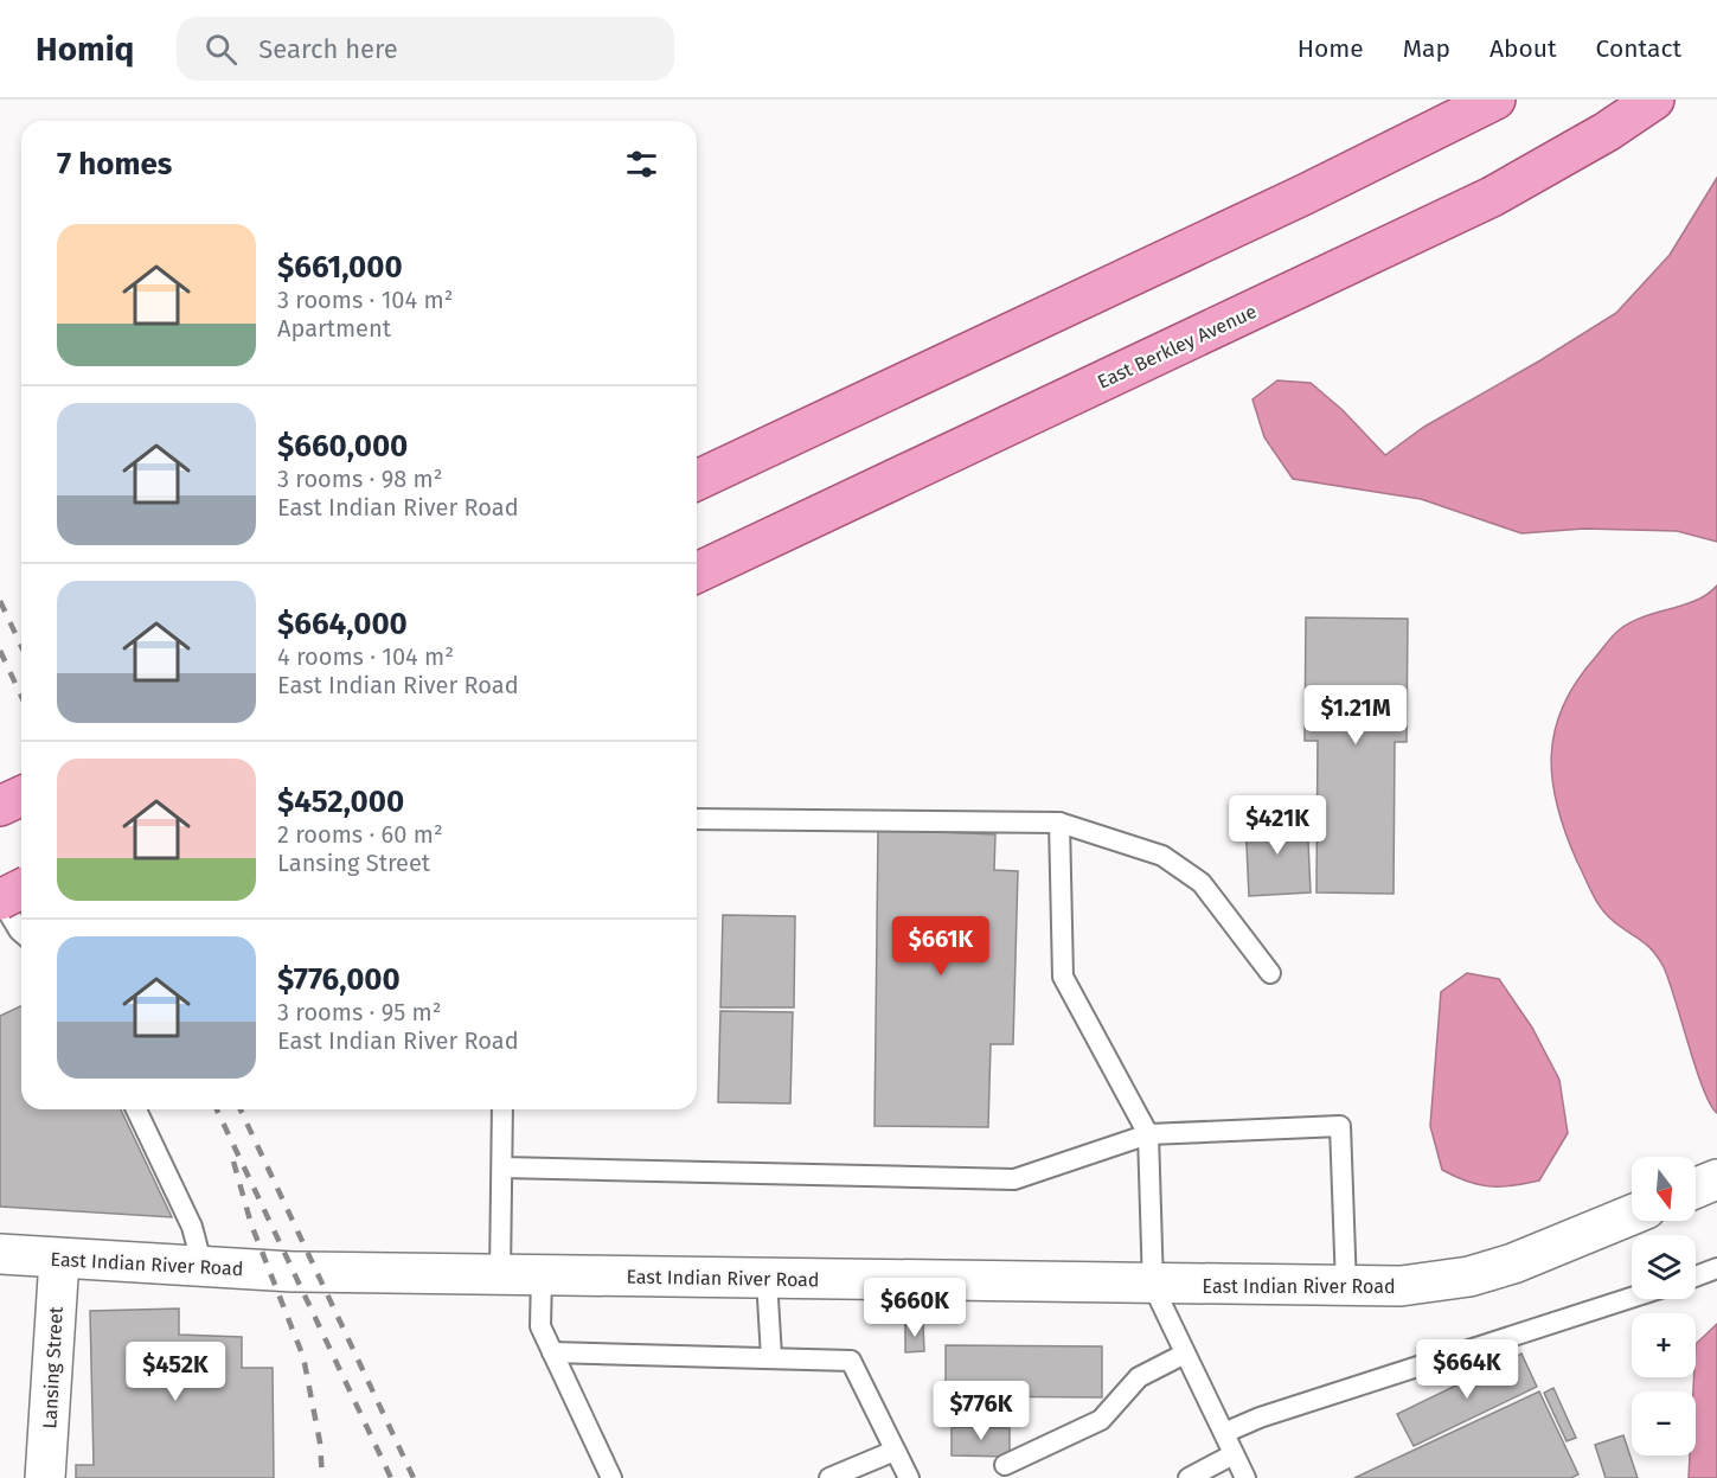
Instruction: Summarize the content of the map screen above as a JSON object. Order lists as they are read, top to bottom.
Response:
{
  "streets": {
    "main road": ["East Berkley Avenue"],
    "street": ["East Indian River Road", "Lansing Street"]
  },
  "crossings": [
    ["East Indian River Road", "Lansing Street"]
  ],
  "north": "bottom",
  "page": {
    "header": "Homiq",
    "search": "Search here",
    "nav": [
      "Home",
      "Map",
      "About",
      "Contact"
    ],
    "heading": "7 homes",
    "list": [
      {
        "name": "$661,000",
        "note": "3 rooms · 104 m² · Apartment"
      },
      {
        "name": "$660,000",
        "note": "3 rooms · 98 m² · East Indian River Road"
      },
      {
        "name": "$664,000",
        "note": "4 rooms · 104 m² · East Indian River Road"
      },
      {
        "name": "$452,000",
        "note": "2 rooms · 60 m² · Lansing Street"
      },
      {
        "name": "$776,000",
        "note": "3 rooms · 95 m² · East Indian River Road"
      }
    ],
    "price": [
      "$1.21M",
      "$421K",
      "$661K",
      "$660K",
      "$664K",
      "$452K",
      "$776K"
    ],
    "map_buttons": ["+", "−"]
  }
}
